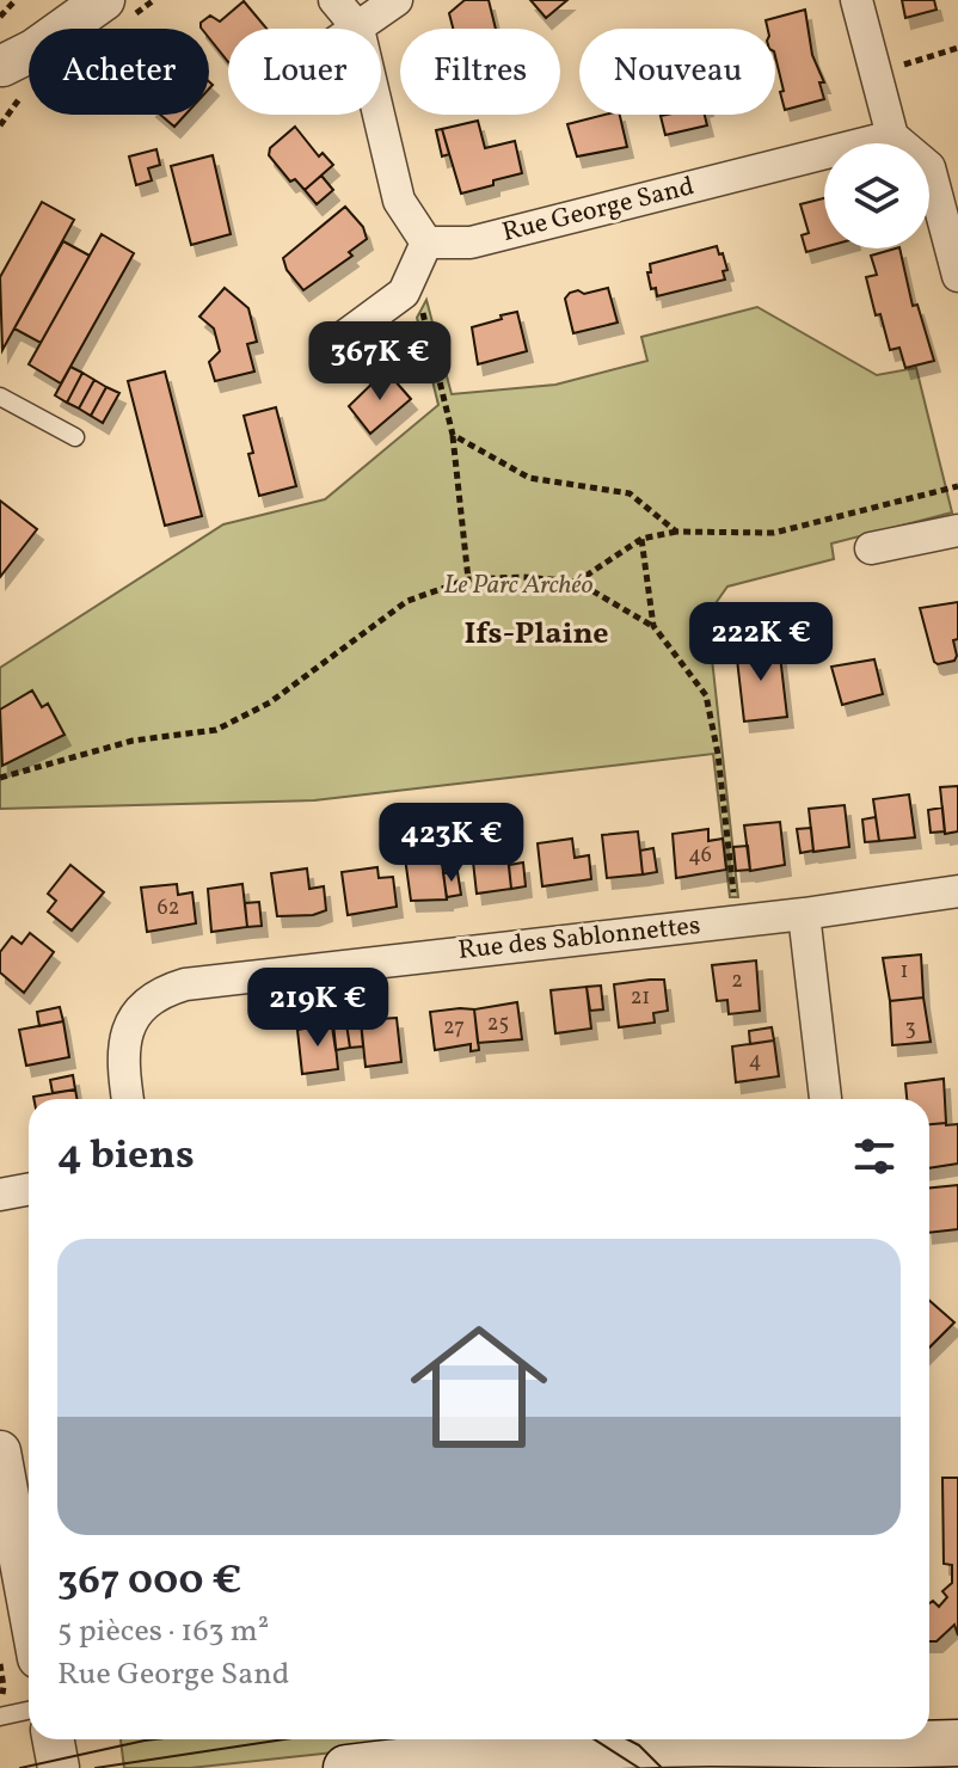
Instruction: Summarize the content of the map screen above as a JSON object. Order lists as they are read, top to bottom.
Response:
{
  "streets": {
    "street": ["Rue George Sand", "Rue des Sablonnettes"]
  },
  "districts": ["Ifs-Plaine"],
  "parks": ["Le Parc Archéo"],
  "house_numbers": [
    "46",
    "62",
    "1",
    "2",
    "21",
    "25",
    "27",
    "3",
    "4"
  ],
  "page": {
    "chip": [
      "Acheter",
      "Louer",
      "Filtres",
      "Nouveau"
    ],
    "price": [
      "367K €",
      "222K €",
      "423K €",
      "219K €"
    ],
    "heading": "4 biens",
    "list": [
      {
        "name": "367 000 €",
        "note": "5 pièces · 163 m² · Rue George Sand"
      }
    ]
  }
}
